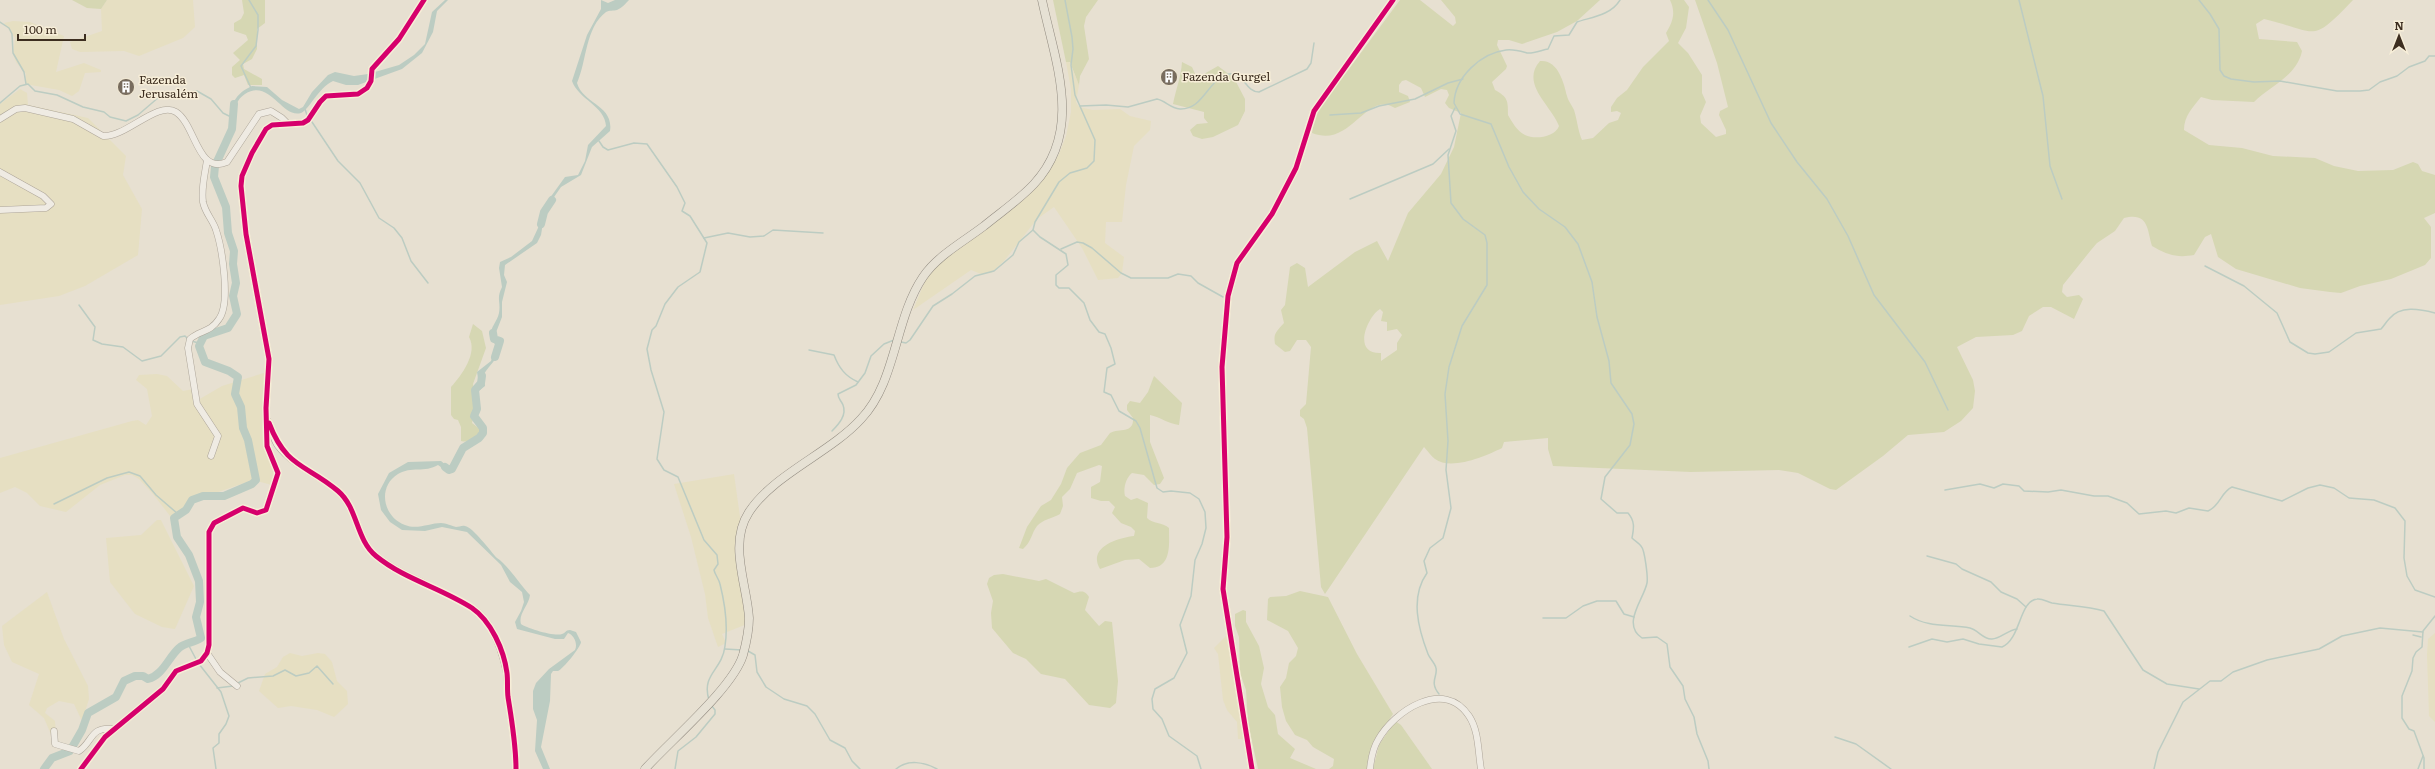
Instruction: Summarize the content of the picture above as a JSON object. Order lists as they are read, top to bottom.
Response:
{
  "places": {
    "building": ["Fazenda Gurgel", "Fazenda Jerusalém"]
  },
  "scale_bar": "100 m",
  "north": "top"
}
